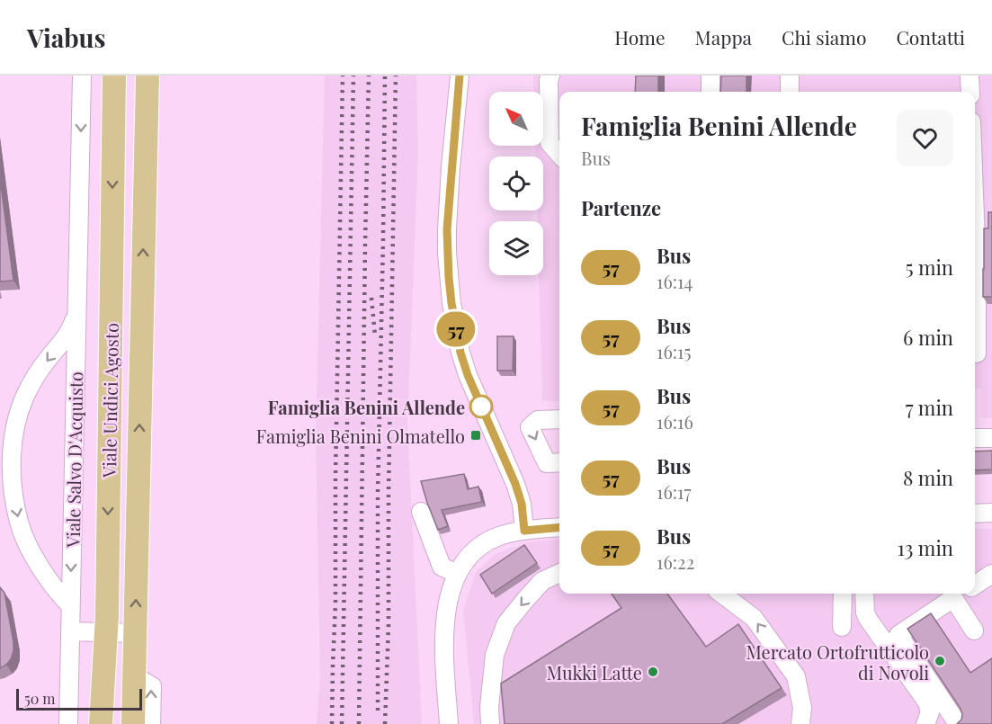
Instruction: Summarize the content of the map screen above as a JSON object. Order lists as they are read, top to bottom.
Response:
{
  "streets": {
    "main road": ["Viale Undici Agosto"],
    "street": ["Viale Salvo D'Acquisto"]
  },
  "one_way": ["Viale Salvo D'Acquisto"],
  "places": {
    "other": ["Famiglia Benini Allende", "Mercato Ortofrutticolo di Novoli", "Mukki Latte"],
    "transit": ["Famiglia Benini Olmatello"]
  },
  "lines": ["bus line 57"],
  "scale_bar": "50 m",
  "north": "top left",
  "page": {
    "header": "Viabus",
    "nav": [
      "Home",
      "Mappa",
      "Chi siamo",
      "Contatti"
    ],
    "on_map": "57",
    "heading": [
      ["Famiglia Benini Allende", "Bus"],
      "Partenze"
    ],
    "list": [
      {
        "mark": "57",
        "name": "Bus",
        "note": "16:14",
        "value": "5 min"
      },
      {
        "mark": "57",
        "name": "Bus",
        "note": "16:15",
        "value": "6 min"
      },
      {
        "mark": "57",
        "name": "Bus",
        "note": "16:16",
        "value": "7 min"
      },
      {
        "mark": "57",
        "name": "Bus",
        "note": "16:17",
        "value": "8 min"
      },
      {
        "mark": "57",
        "name": "Bus",
        "note": "16:22",
        "value": "13 min"
      }
    ],
    "scale": "50 m"
  }
}
